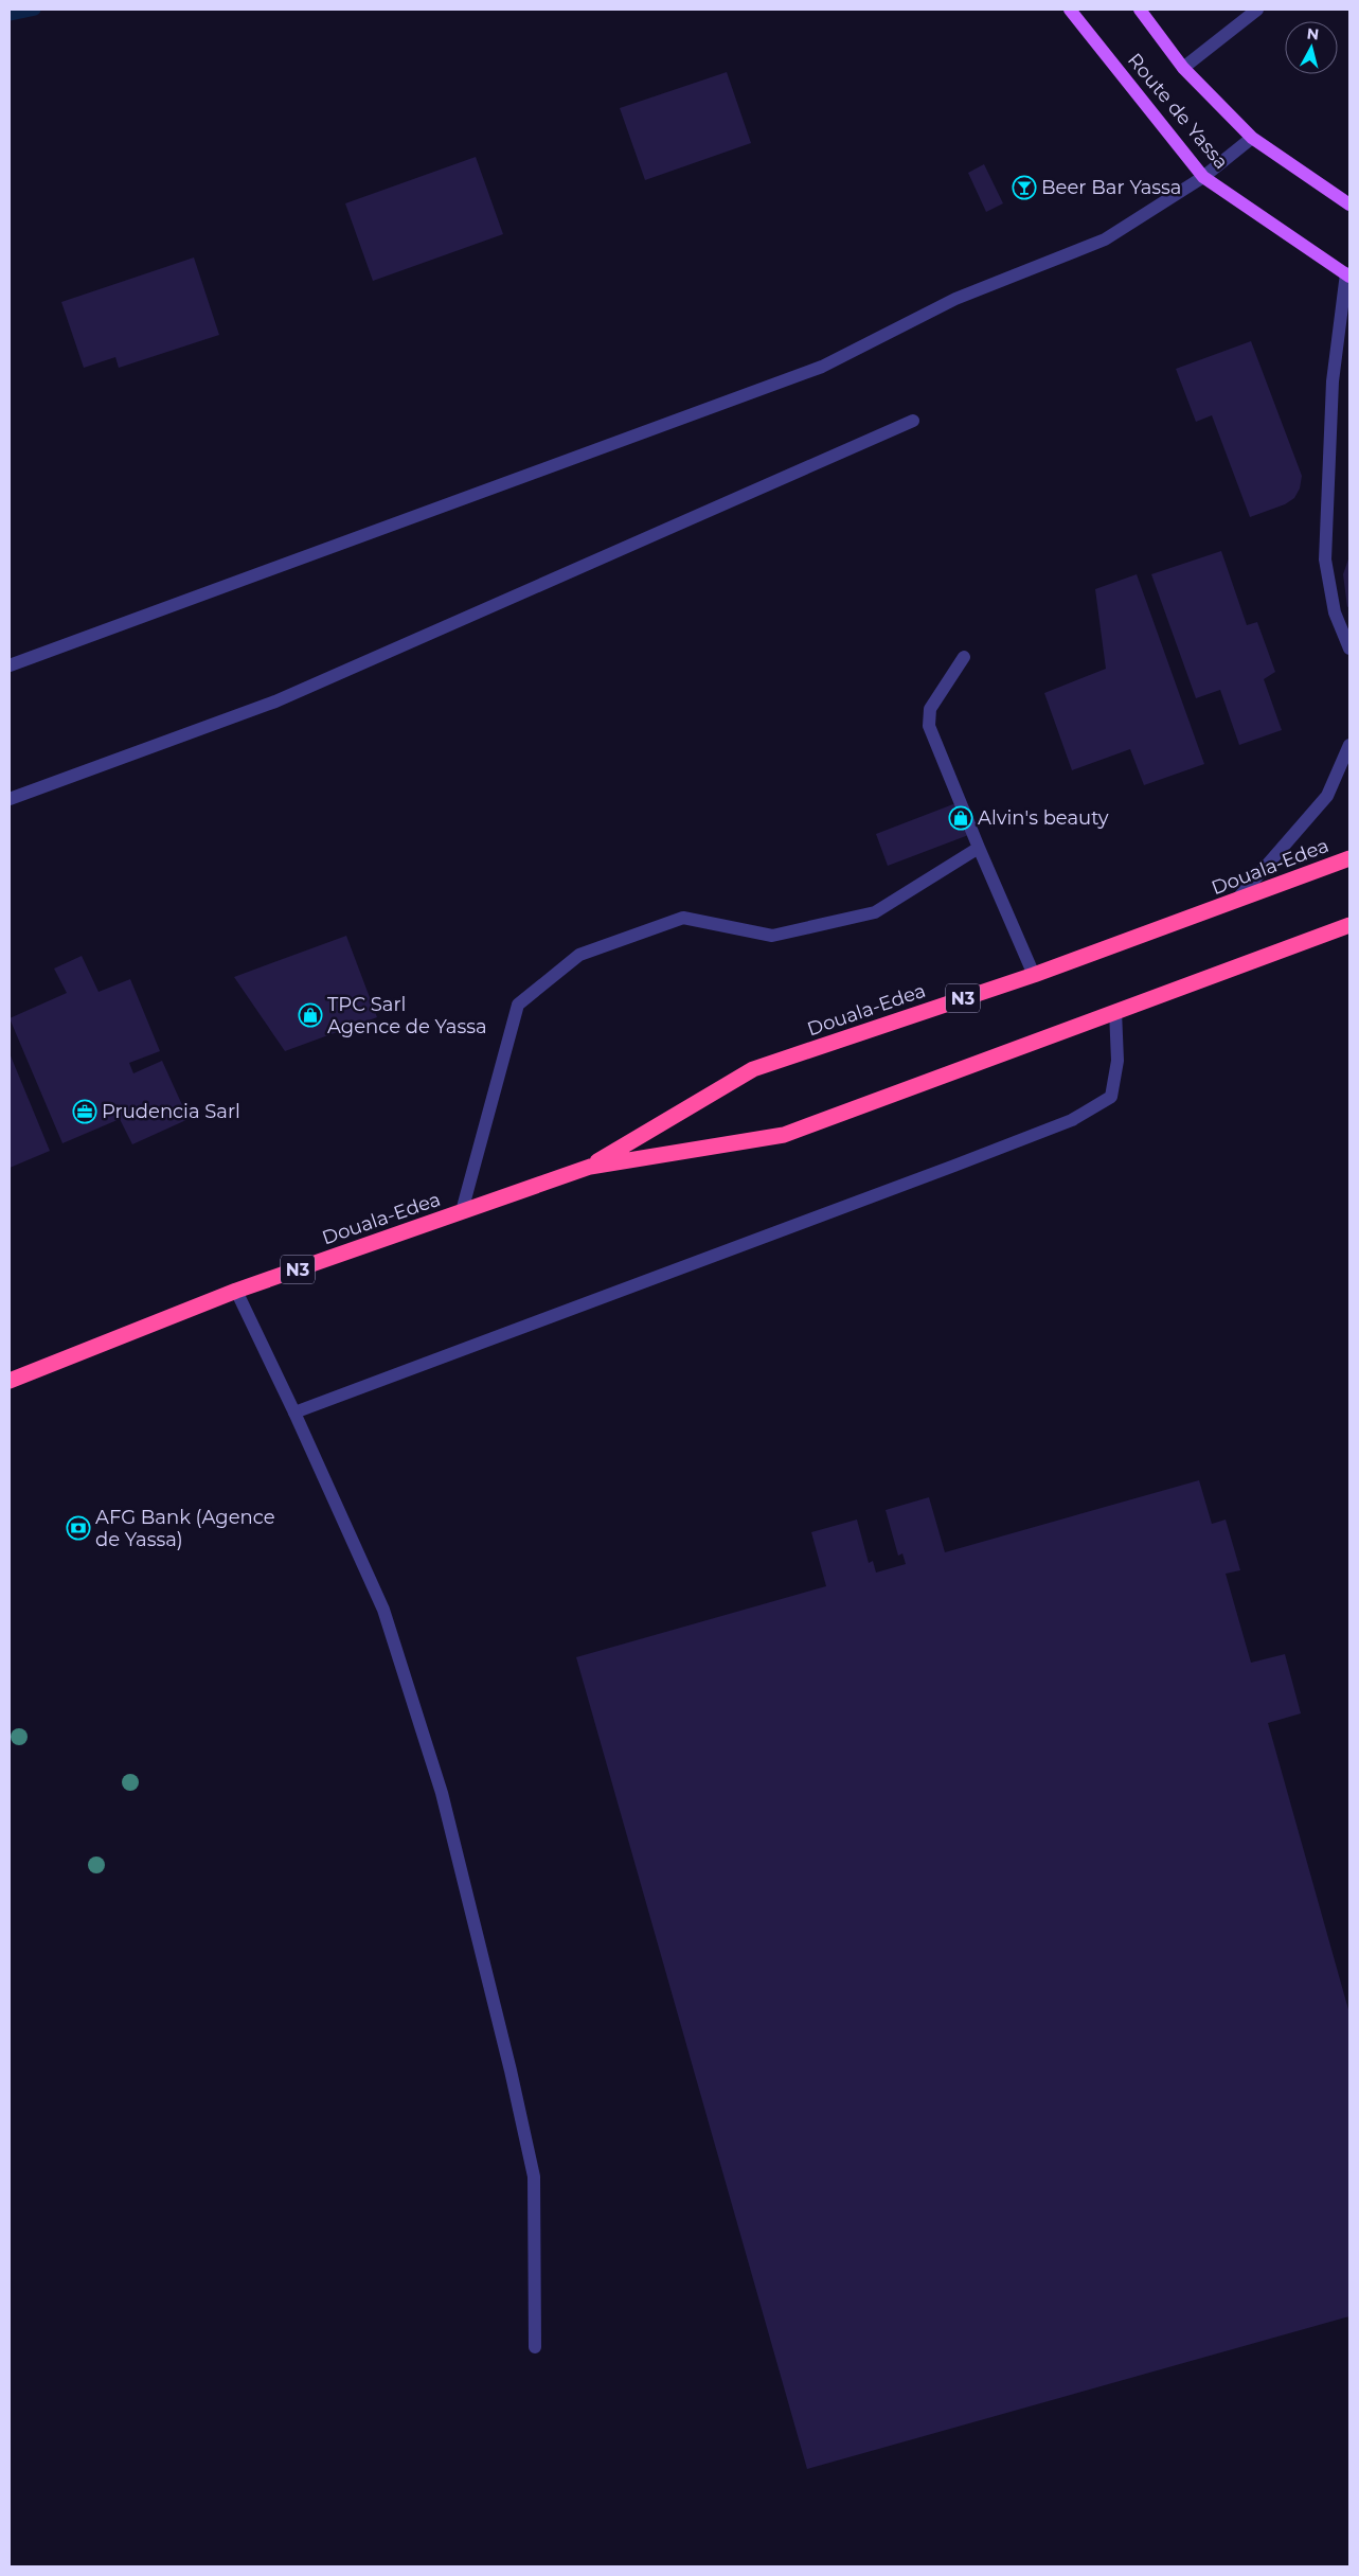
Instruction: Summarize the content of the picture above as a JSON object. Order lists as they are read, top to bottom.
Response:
{
  "streets": {
    "highway": ["Douala-Edea", "N3"],
    "main road": ["Route de Yassa"]
  },
  "places": {
    "bar": ["Beer Bar Yassa"],
    "shop": ["Alvin's beauty", "TPC Sarl Agence de Yassa"],
    "office": ["Prudencia Sarl"],
    "bank": ["AFG Bank (Agence de Yassa)"]
  },
  "north": "top"
}
